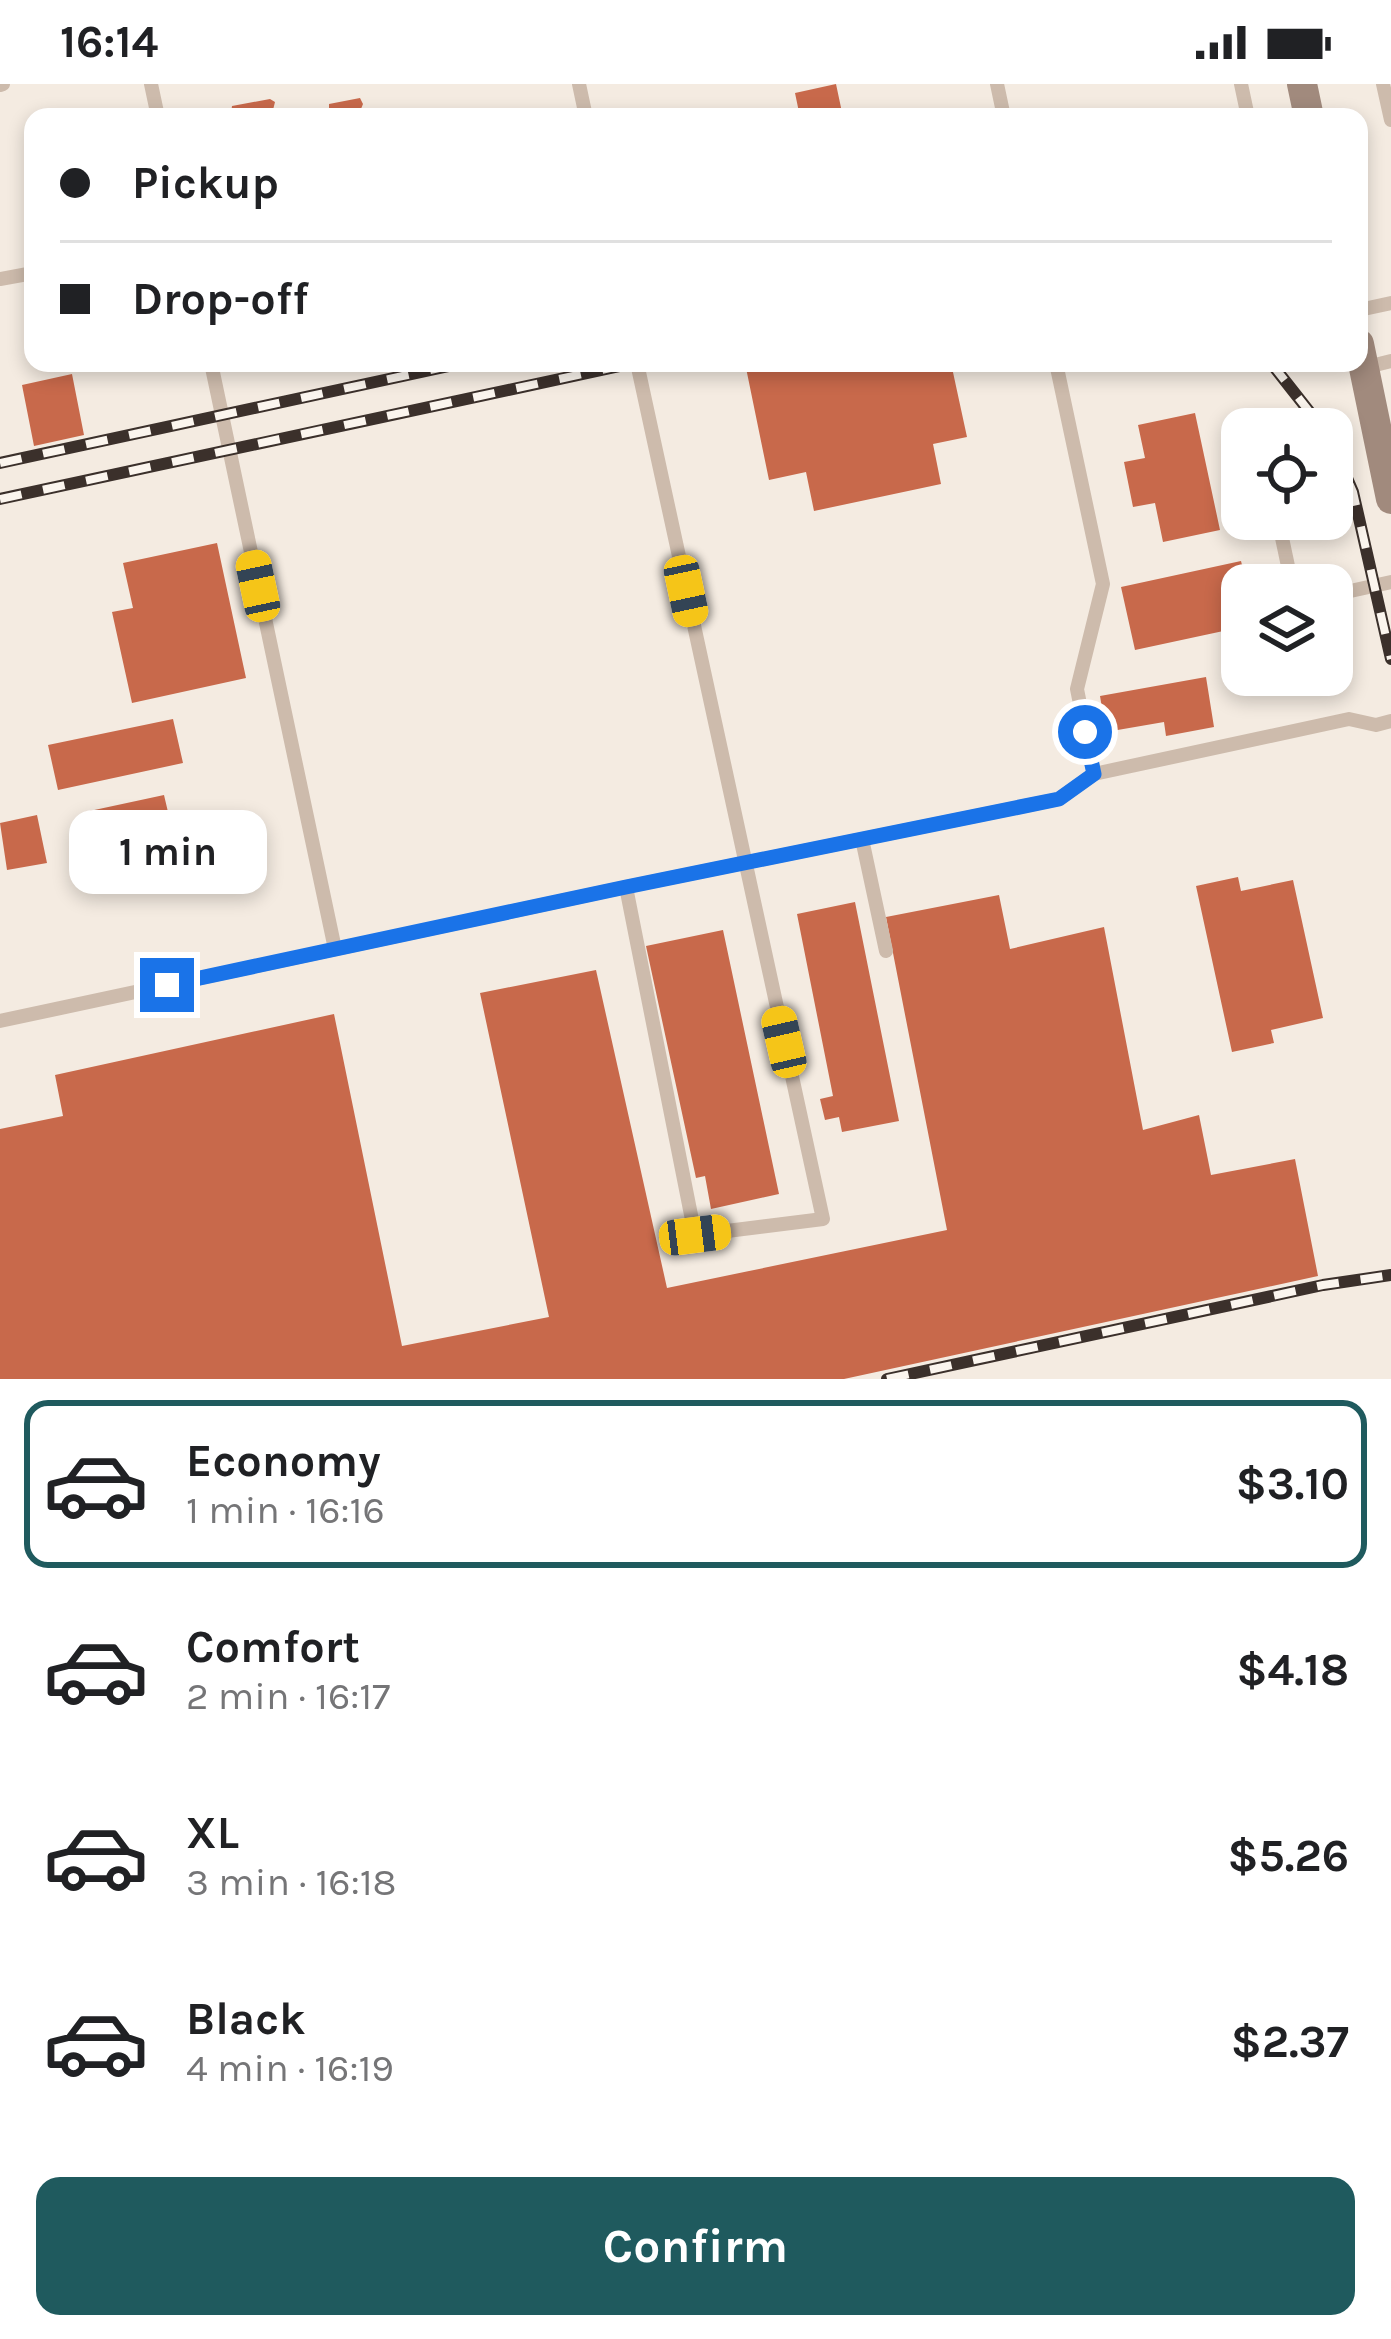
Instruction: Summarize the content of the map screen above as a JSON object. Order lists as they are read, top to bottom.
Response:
{
  "page": {
    "status": "16:14",
    "banner": ["Pickup", "Drop-off"],
    "bubble": "1 min",
    "list": [
      {
        "name": "Economy",
        "note": "1 min · 16:16",
        "value": "$3.10"
      },
      {
        "name": "Comfort",
        "note": "2 min · 16:17",
        "value": "$4.18"
      },
      {
        "name": "XL",
        "note": "3 min · 16:18",
        "value": "$5.26"
      },
      {
        "name": "Black",
        "note": "4 min · 16:19",
        "value": "$2.37"
      }
    ],
    "buttons": "Confirm"
  }
}
